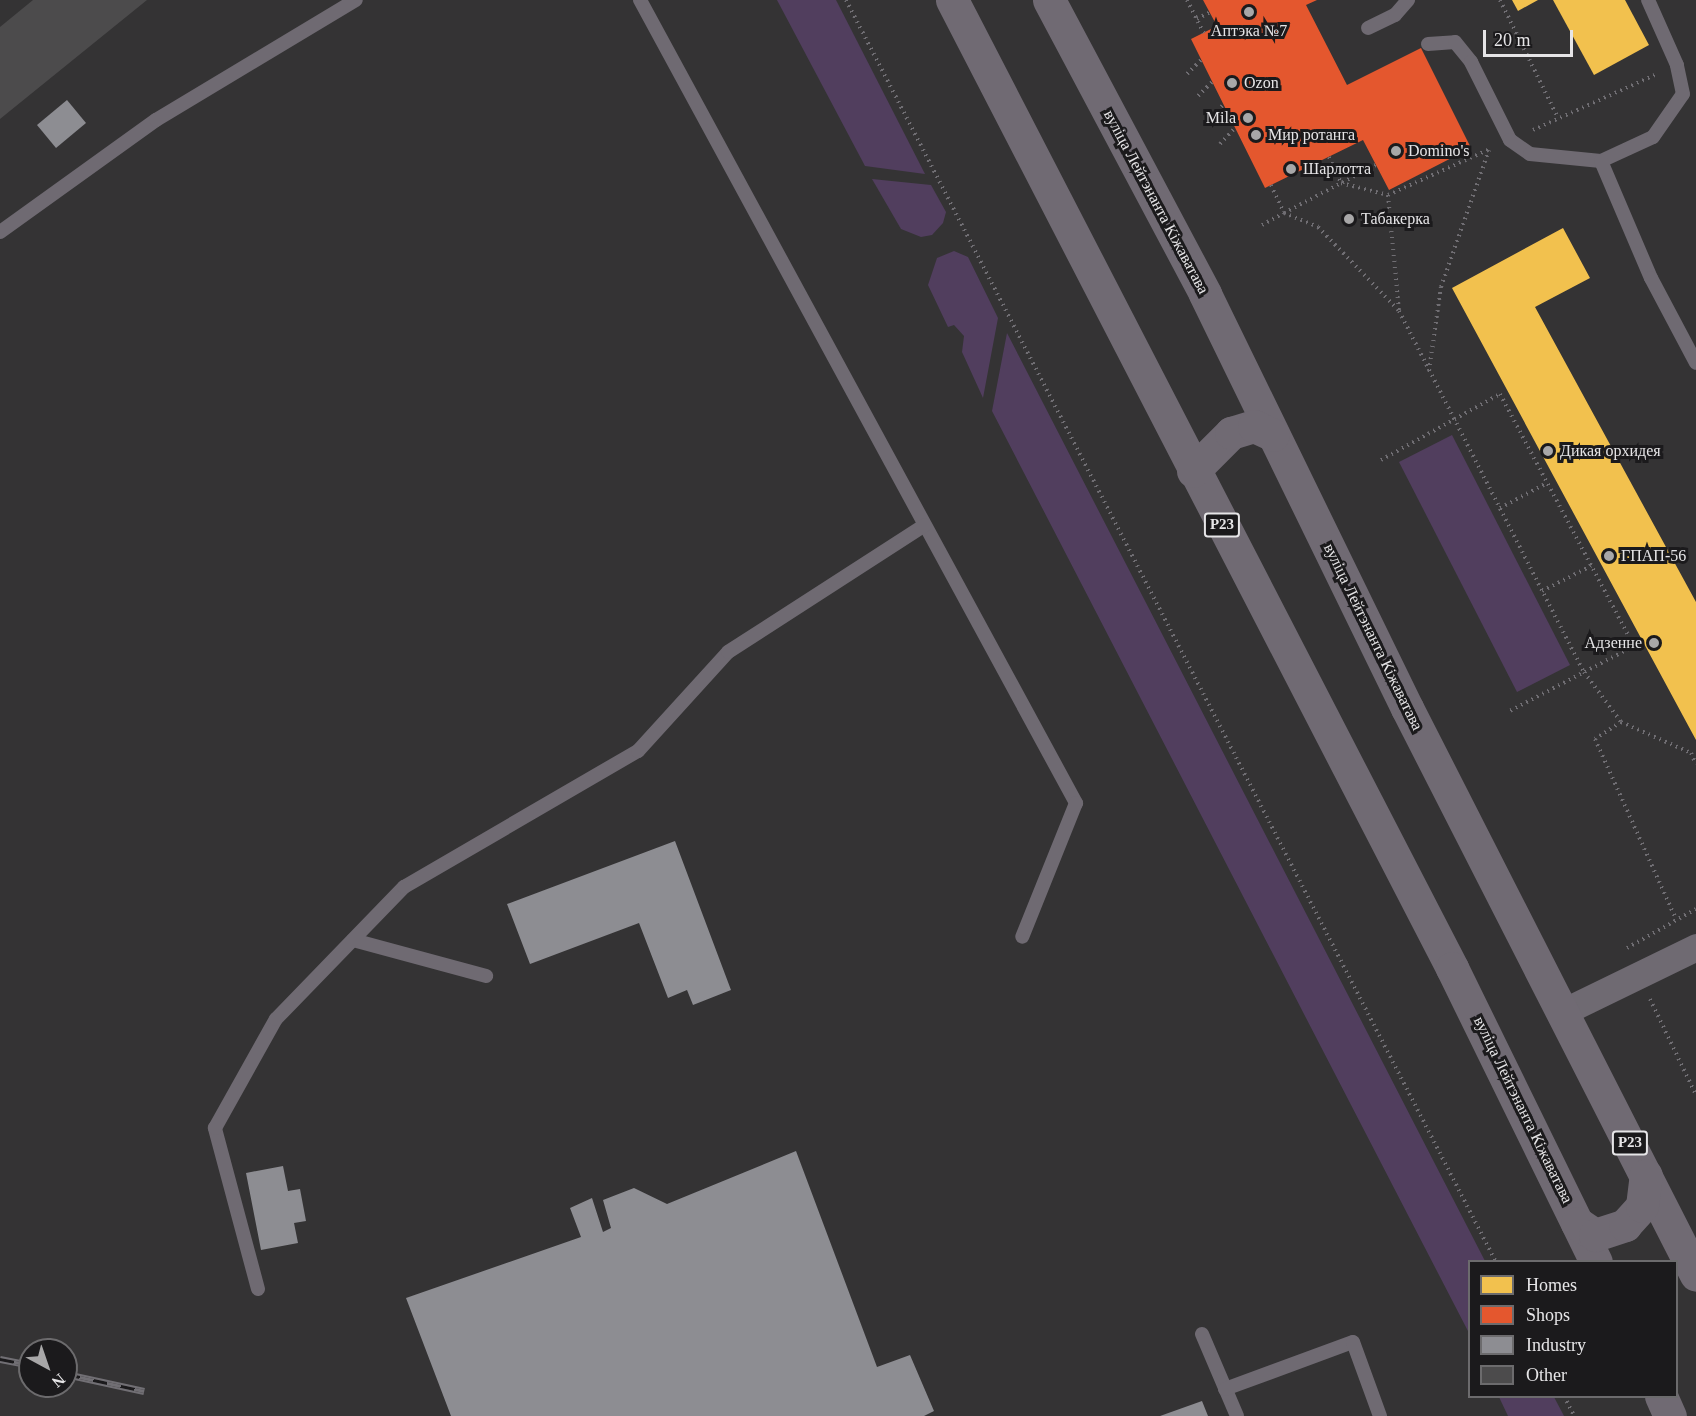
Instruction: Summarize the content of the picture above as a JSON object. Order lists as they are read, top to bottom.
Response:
{
  "streets": {
    "main road": ["вуліца Лейтэнанта Кіжаватава", "Р23"]
  },
  "places": [
    "Аптэка №7",
    "Ozon",
    "Mila",
    "Мир ротанга",
    "Domino's",
    "Шарлотта",
    "Табакерка",
    "Дикая орхидея",
    "ГПАП-56",
    "Адзенне"
  ],
  "legend": [
    "Homes",
    "Shops",
    "Industry",
    "Other"
  ],
  "scale_bar": "20 m",
  "north": "bottom right"
}
